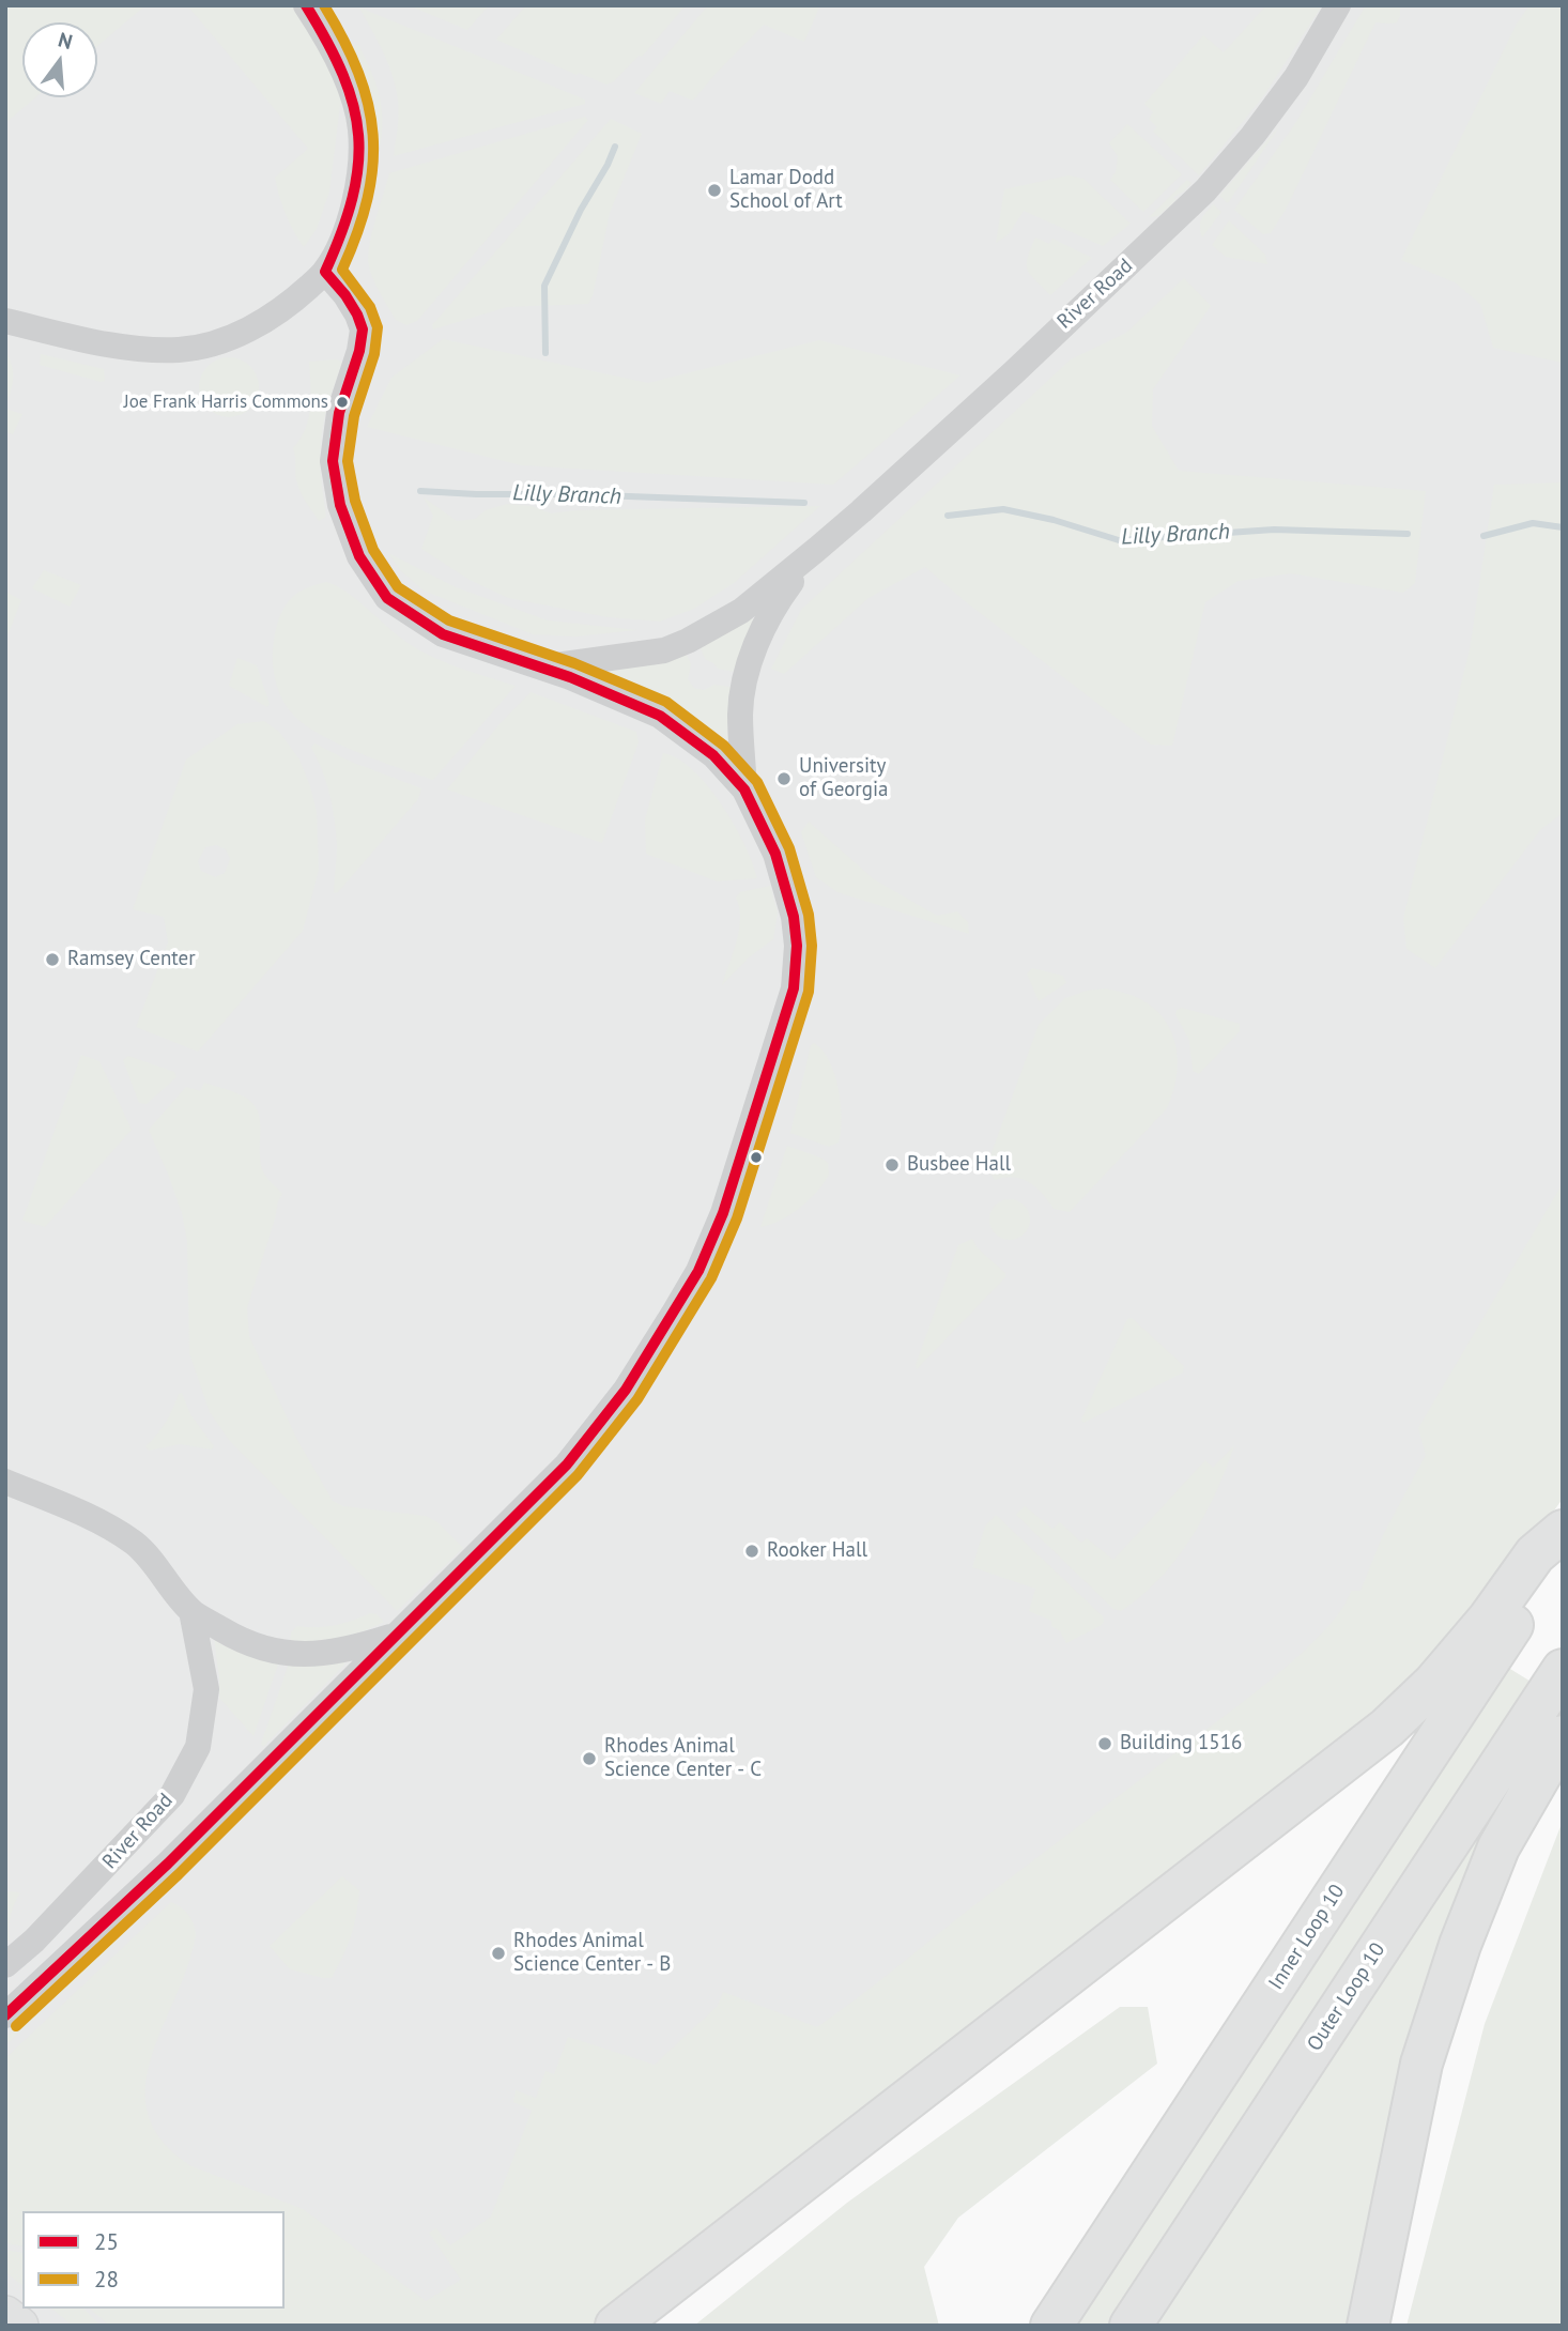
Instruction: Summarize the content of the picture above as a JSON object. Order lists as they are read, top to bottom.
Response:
{
  "streets": {
    "highway": ["Inner Loop 10", "Outer Loop 10"],
    "street": ["River Road"]
  },
  "water": ["Lilly Branch"],
  "places": [
    "Lamar Dodd School of Art",
    "Joe Frank Harris Commons",
    "University of Georgia",
    "Ramsey Center",
    "Busbee Hall",
    "Rooker Hall",
    "Building 1516",
    "Rhodes Animal Science Center - C",
    "Rhodes Animal Science Center - B"
  ],
  "lines": ["transit line 25", "transit line 28"],
  "legend": ["25", "28"],
  "north": "top"
}
